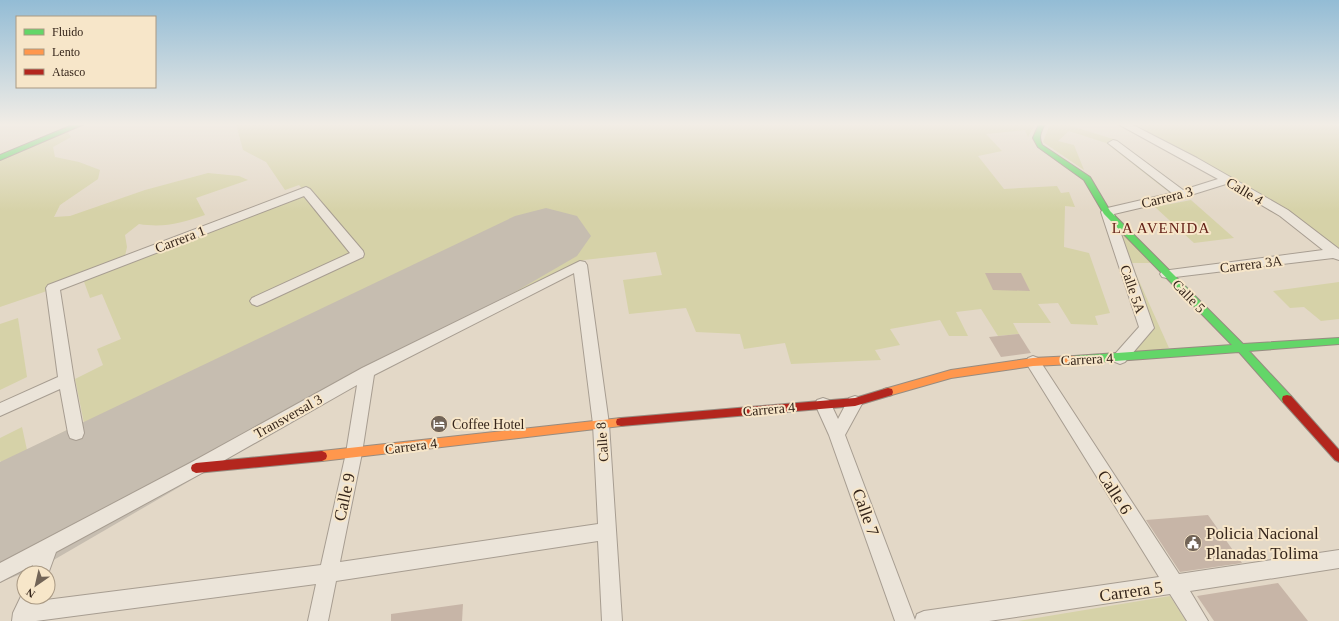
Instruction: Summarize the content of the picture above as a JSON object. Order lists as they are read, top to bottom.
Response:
{
  "streets": {
    "street": [
      "Calle 4",
      "Carrera 3",
      "Carrera 1",
      "Carrera 3A",
      "Calle 5A",
      "Calle 5",
      "Carrera 4",
      "Transversal 3",
      "Calle 8",
      "Calle 6",
      "Calle 9",
      "Calle 7",
      "Carrera 5"
    ]
  },
  "crossings": [
    ["Calle 4", "Carrera 3"],
    ["Calle 4", "Carrera 3A"],
    ["Carrera 3", "Calle 5A"],
    ["Carrera 3", "Calle 5"],
    ["Carrera 3A", "Calle 5"],
    ["Calle 5A", "Calle 5"],
    ["Calle 5A", "Carrera 4"],
    ["Calle 5", "Carrera 4"],
    ["Carrera 4", "Transversal 3"],
    ["Carrera 4", "Calle 8"],
    ["Carrera 4", "Calle 6"],
    ["Carrera 4", "Calle 9"],
    ["Carrera 4", "Calle 7"],
    ["Transversal 3", "Calle 8"],
    ["Transversal 3", "Calle 9"],
    ["Calle 6", "Carrera 5"]
  ],
  "districts": ["LA AVENIDA"],
  "places": {
    "hotel": ["Coffee Hotel"],
    "public building": ["Policia Nacional Planadas Tolima"]
  },
  "legend": ["Fluido", "Lento", "Atasco"],
  "north": "bottom left"
}
